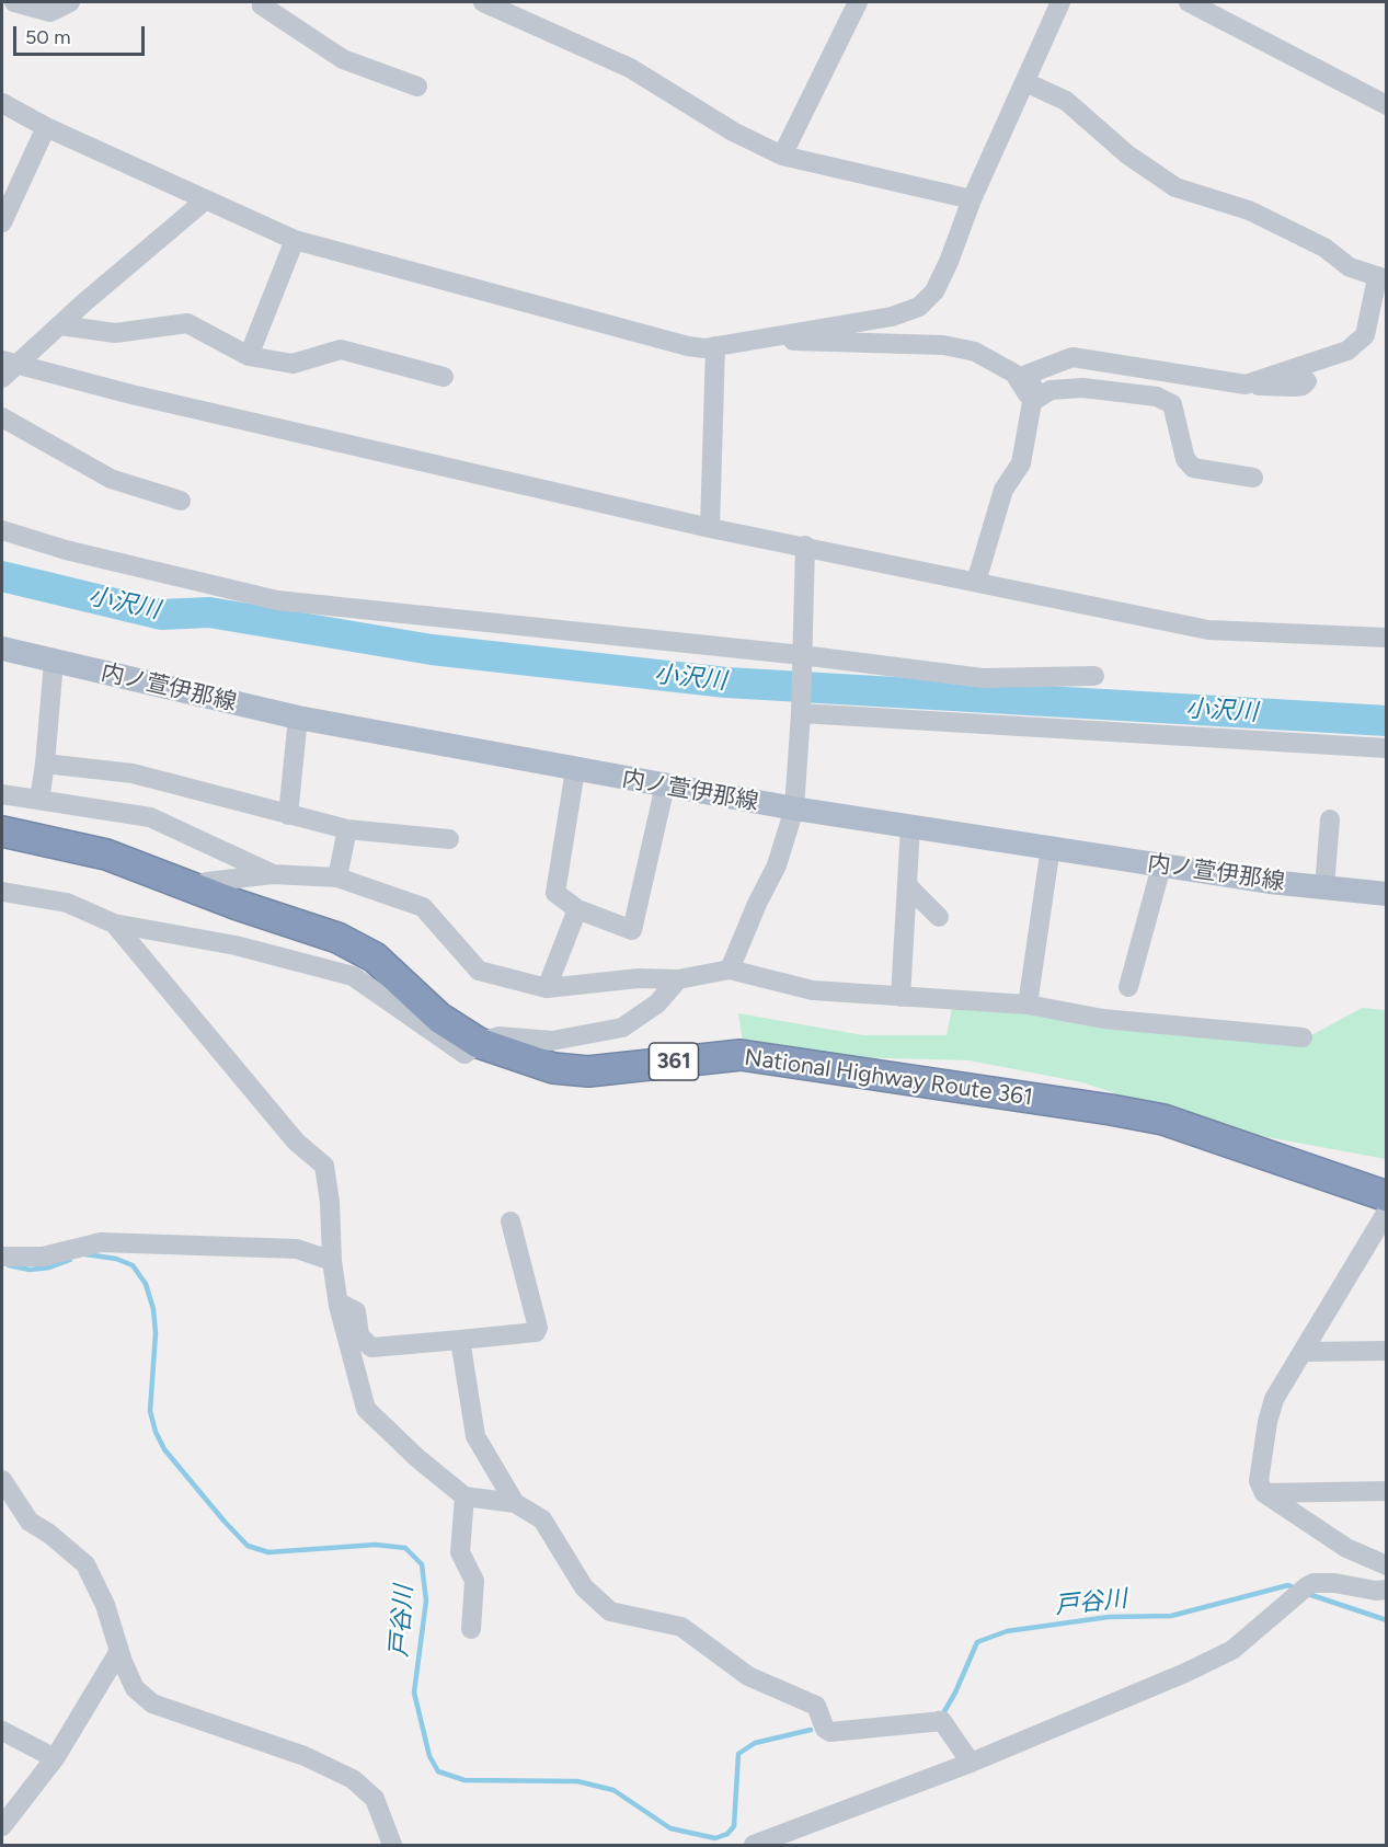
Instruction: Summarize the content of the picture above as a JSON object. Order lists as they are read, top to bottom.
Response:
{
  "streets": {
    "highway": ["361", "National Highway Route 361"],
    "main road": ["内ノ萱伊那線"]
  },
  "water": ["小沢川", "戸谷川"],
  "scale_bar": "50 m"
}
